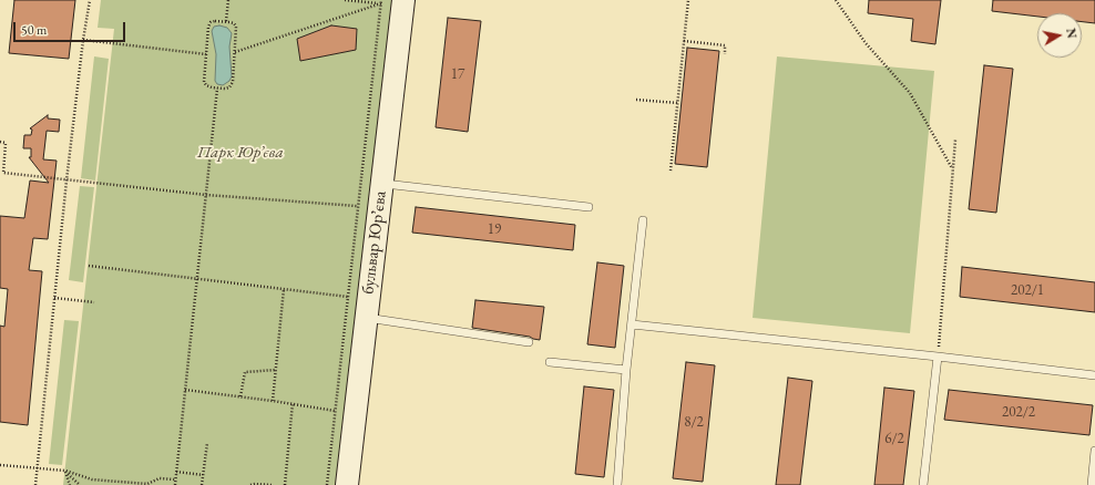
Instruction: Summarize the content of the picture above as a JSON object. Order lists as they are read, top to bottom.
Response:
{
  "streets": {
    "street": ["бульвар Юрʼєва"]
  },
  "parks": ["Парк Юр’єва"],
  "house_numbers": [
    "17",
    "19",
    "202/1",
    "202/2",
    "8/2",
    "6/2"
  ],
  "scale_bar": "50 m",
  "north": "right"
}
